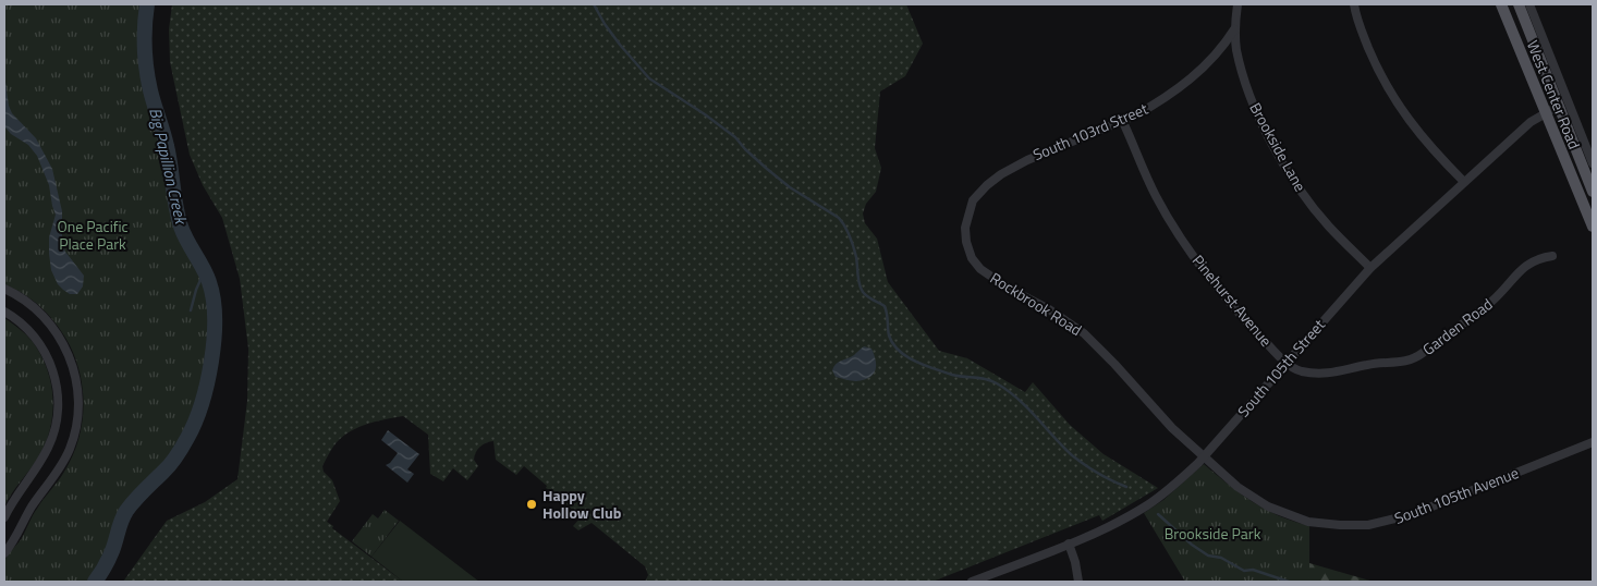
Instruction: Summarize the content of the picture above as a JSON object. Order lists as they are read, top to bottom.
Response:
{
  "streets": {
    "main road": ["West Center Road"],
    "street": [
      "South 103rd Street",
      "Brookside Lane",
      "Pinehurst Avenue",
      "Rockbrook Road",
      "Garden Road",
      "South 105th Street",
      "South 105th Avenue"
    ]
  },
  "crossings": [
    ["West Center Road", "South 105th Street"],
    ["South 103rd Street", "Brookside Lane"],
    ["South 103rd Street", "Pinehurst Avenue"],
    ["South 103rd Street", "Rockbrook Road"],
    ["Brookside Lane", "South 105th Street"],
    ["Pinehurst Avenue", "Garden Road"],
    ["Pinehurst Avenue", "South 105th Street"],
    ["Rockbrook Road", "South 105th Street"],
    ["Rockbrook Road", "South 105th Avenue"],
    ["Garden Road", "South 105th Street"],
    ["South 105th Street", "South 105th Avenue"]
  ],
  "water": ["Big Papillion Creek"],
  "parks": ["One Pacific Place Park", "Brookside Park"],
  "places": ["Happy Hollow Club"]
}
